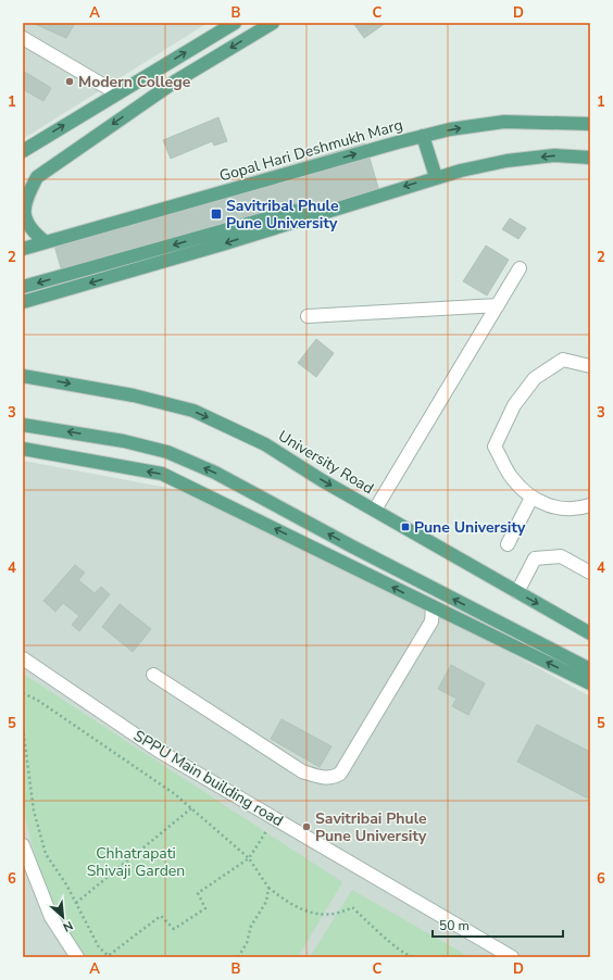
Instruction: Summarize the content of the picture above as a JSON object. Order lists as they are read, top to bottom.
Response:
{
  "streets": {
    "main road": ["Gopal Hari Deshmukh Marg", "University Road"],
    "street": ["SPPU Main building road"]
  },
  "parks": ["Chhatrapati Shivaji Garden"],
  "places": {
    "other": ["Modern College", "Savitribai Phule Pune University"],
    "transit": ["Savitribal Phule Pune University", "Pune University"]
  },
  "scale_bar": "50 m",
  "north": "bottom right",
  "grid": {
    "columns": [
      "A",
      "B",
      "C",
      "D"
    ],
    "rows": [
      "1",
      "2",
      "3",
      "4",
      "5",
      "6"
    ]
  }
}
